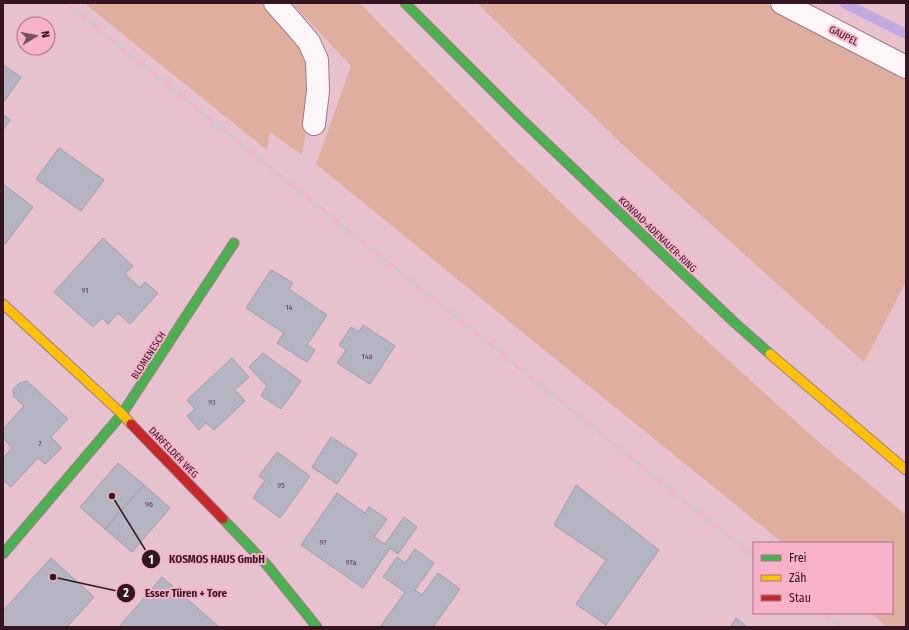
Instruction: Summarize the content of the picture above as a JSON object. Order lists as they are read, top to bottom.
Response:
{
  "streets": {
    "street": [
      "GAUPEL",
      "KONRAD-ADENAUER-RING",
      "BLOMENESCH",
      "DARFELDER WEG"
    ]
  },
  "crossings": [
    ["BLOMENESCH", "DARFELDER WEG"]
  ],
  "places": ["KOSMOS HAUS GmbH", "Esser Türen + Tore"],
  "house_numbers": [
    "91",
    "14",
    "14a",
    "93",
    "7",
    "95",
    "96",
    "97",
    "97a"
  ],
  "legend": ["Frei", "Zäh", "Stau"],
  "north": "right"
}
